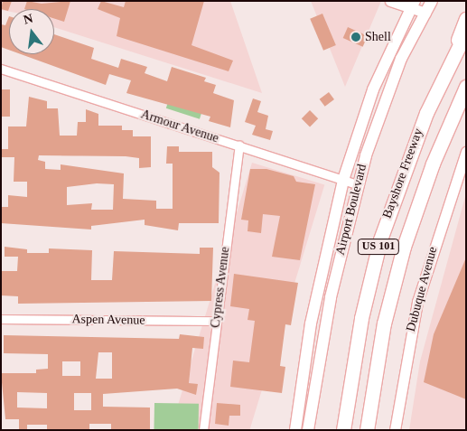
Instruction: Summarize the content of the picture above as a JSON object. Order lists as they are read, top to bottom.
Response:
{
  "streets": {
    "highway": ["Bayshore Freeway", "US 101"],
    "main road": ["Airport Boulevard"],
    "street": [
      "Armour Avenue",
      "Cypress Avenue",
      "Dubuque Avenue",
      "Aspen Avenue"
    ]
  },
  "crossings": [
    ["Armour Avenue", "Airport Boulevard"],
    ["Armour Avenue", "Cypress Avenue"],
    ["Cypress Avenue", "Aspen Avenue"]
  ],
  "places": ["Shell"],
  "north": "top"
}
